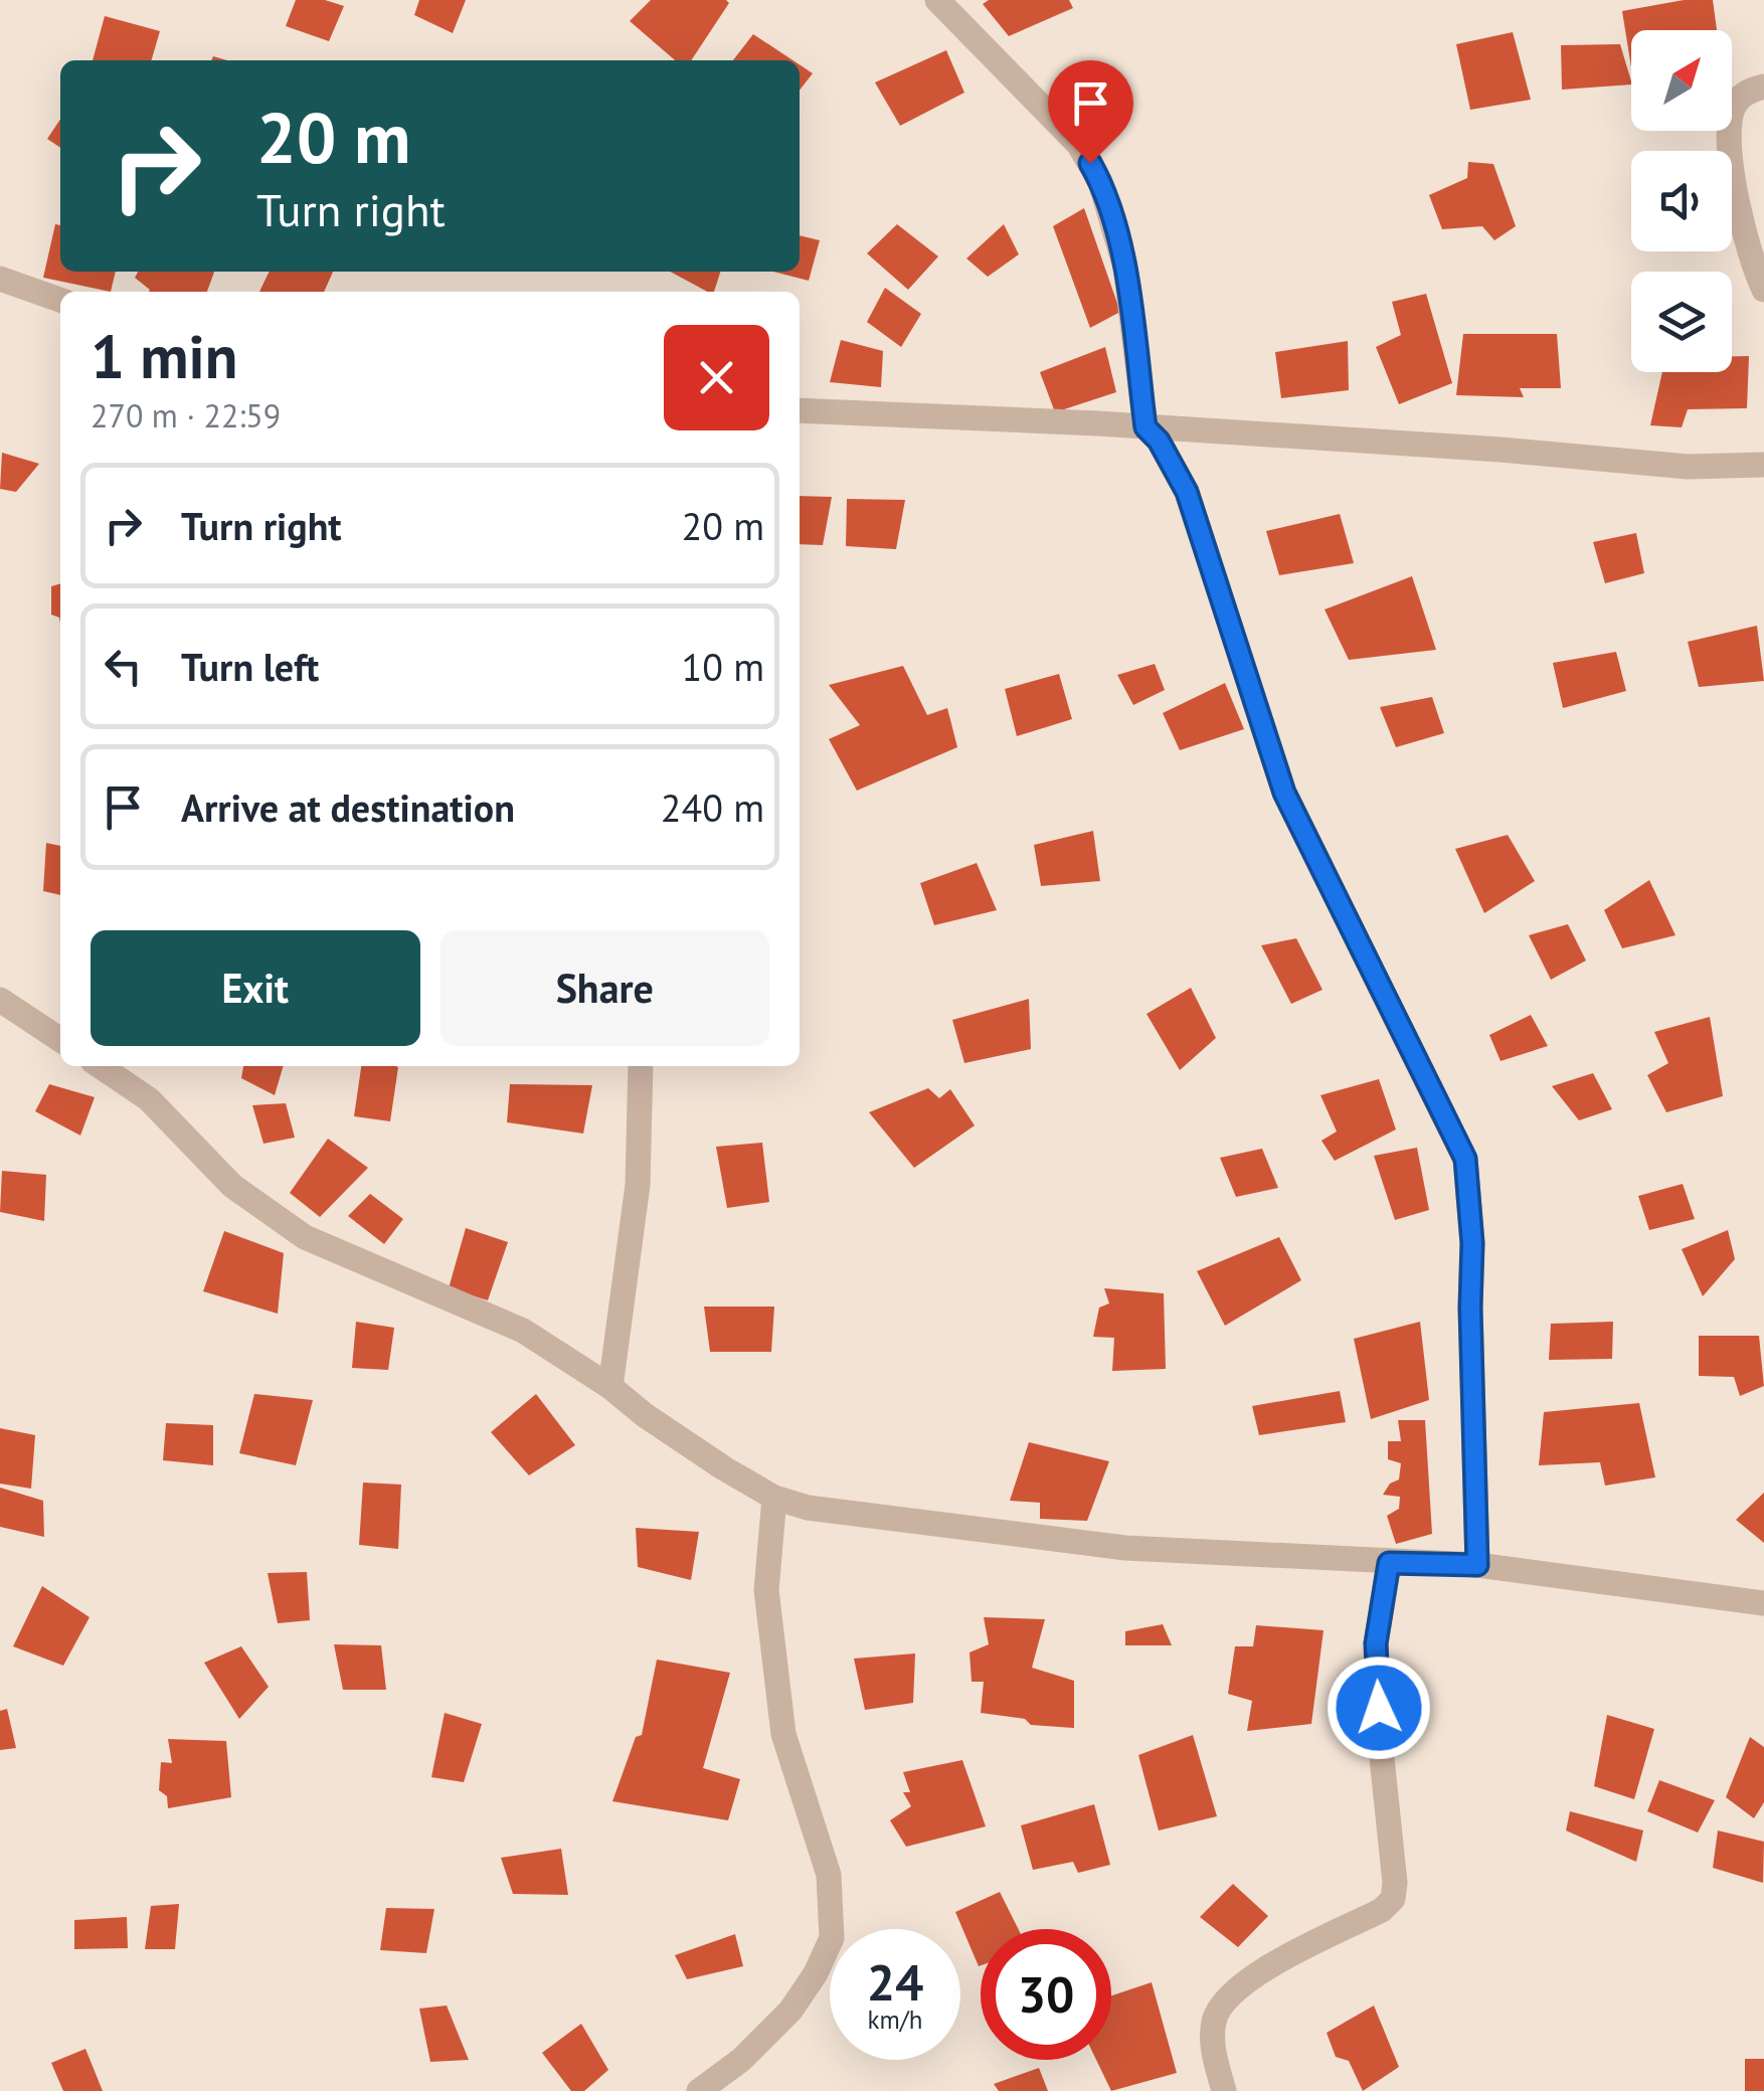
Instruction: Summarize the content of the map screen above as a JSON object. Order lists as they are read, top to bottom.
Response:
{
  "north": "top right",
  "page": {
    "turn": ["20 m", "Turn right"],
    "heading": ["1 min", "270 m · 22:59"],
    "list": [
      {
        "name": "Turn right",
        "value": "20 m"
      },
      {
        "name": "Turn left",
        "value": "10 m"
      },
      {
        "name": "Arrive at destination",
        "value": "240 m"
      }
    ],
    "buttons": ["Exit", "Share"],
    "speed": "24 km/h",
    "limit": "30"
  }
}
